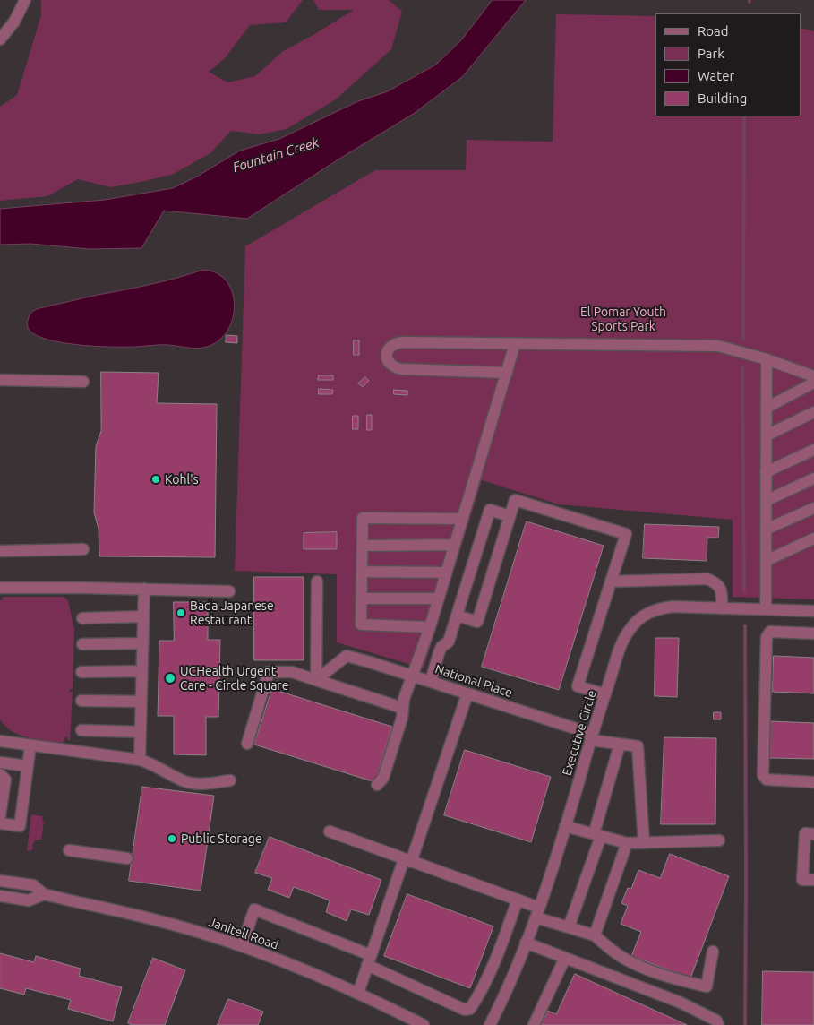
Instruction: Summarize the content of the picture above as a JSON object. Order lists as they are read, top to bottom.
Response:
{
  "streets": {
    "street": ["National Place", "Executive Circle", "Janitell Road"]
  },
  "crossings": [
    ["National Place", "Executive Circle"]
  ],
  "water": ["Fountain Creek"],
  "parks": ["El Pomar Youth Sports Park"],
  "places": [
    "Kohl's",
    "Bada Japanese Restaurant",
    "UCHealth Urgent Care - Circle Square",
    "Public Storage"
  ],
  "legend": [
    "Road",
    "Park",
    "Water",
    "Building"
  ]
}
